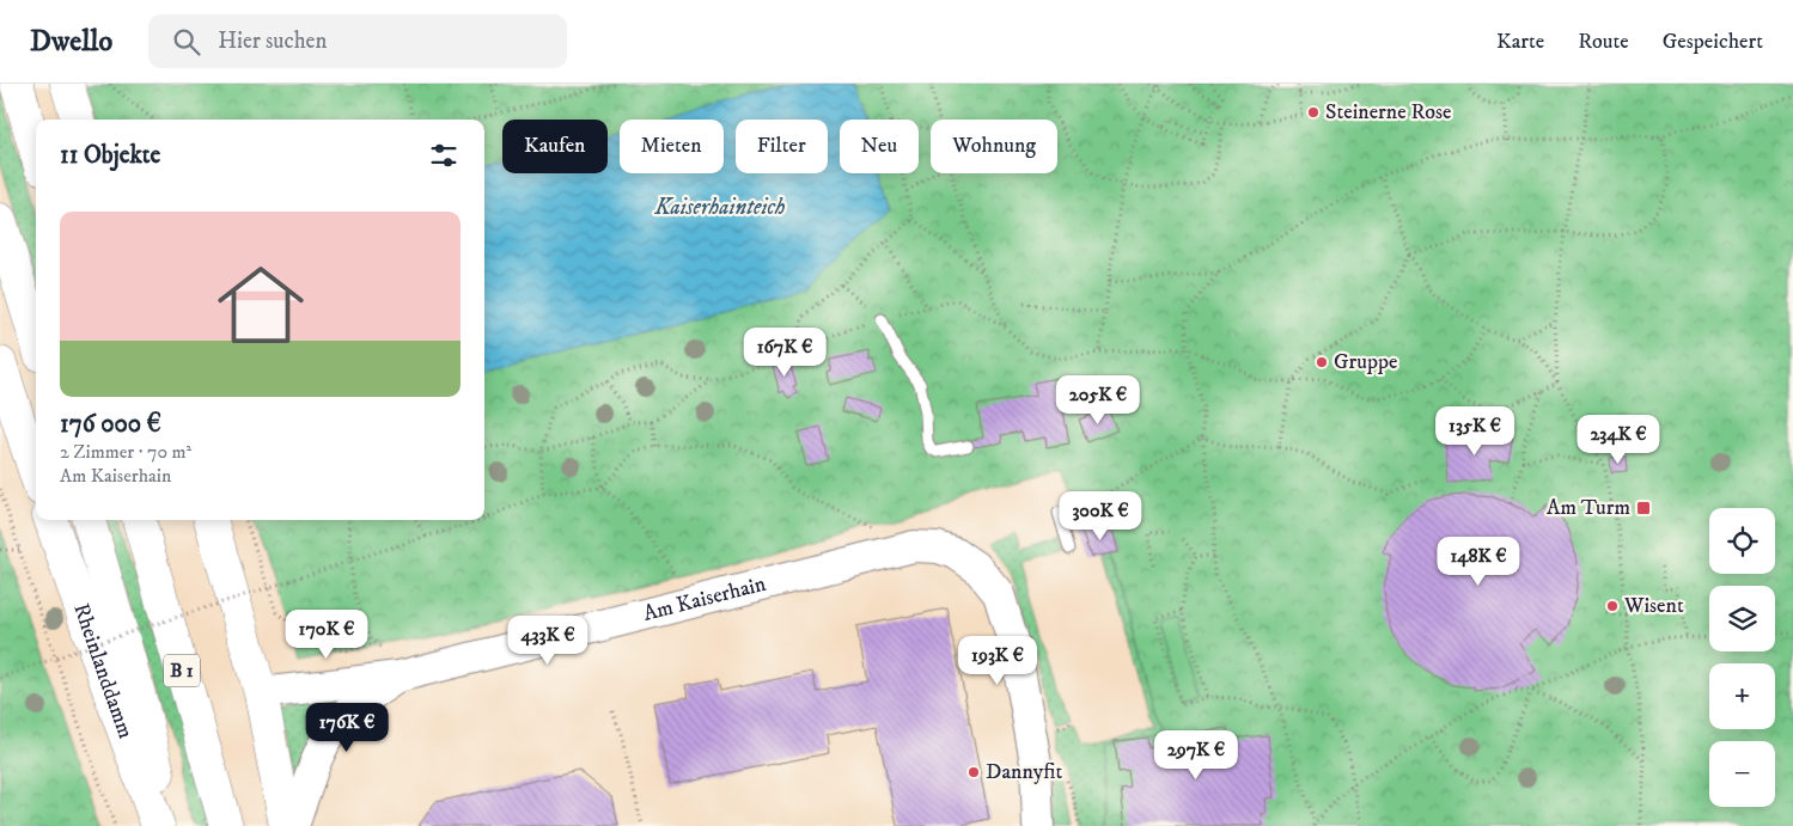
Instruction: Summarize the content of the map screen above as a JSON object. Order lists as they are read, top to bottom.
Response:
{
  "streets": {
    "main road": ["Rheinlanddamm", "B 1"],
    "street": ["Am Kaiserhain"]
  },
  "water": ["Kaiserhainteich"],
  "places": {
    "other": [
      "Steinerne Rose",
      "Gruppe",
      "Wisent",
      "Dannyfit"
    ],
    "transit": ["Am Turm"]
  },
  "page": {
    "header": "Dwello",
    "search": "Hier suchen",
    "nav": ["Karte", "Route", "Gespeichert"],
    "chip": [
      "Kaufen",
      "Mieten",
      "Filter",
      "Neu",
      "Wohnung"
    ],
    "heading": "11 Objekte",
    "list": [
      {
        "name": "176 000 €",
        "note": "2 Zimmer · 70 m² · Am Kaiserhain"
      }
    ],
    "price": [
      "167K €",
      "205K €",
      "135K €",
      "234K €",
      "300K €",
      "148K €",
      "170K €",
      "433K €",
      "193K €",
      "176K €",
      "297K €"
    ],
    "map_buttons": ["+", "−"]
  }
}
